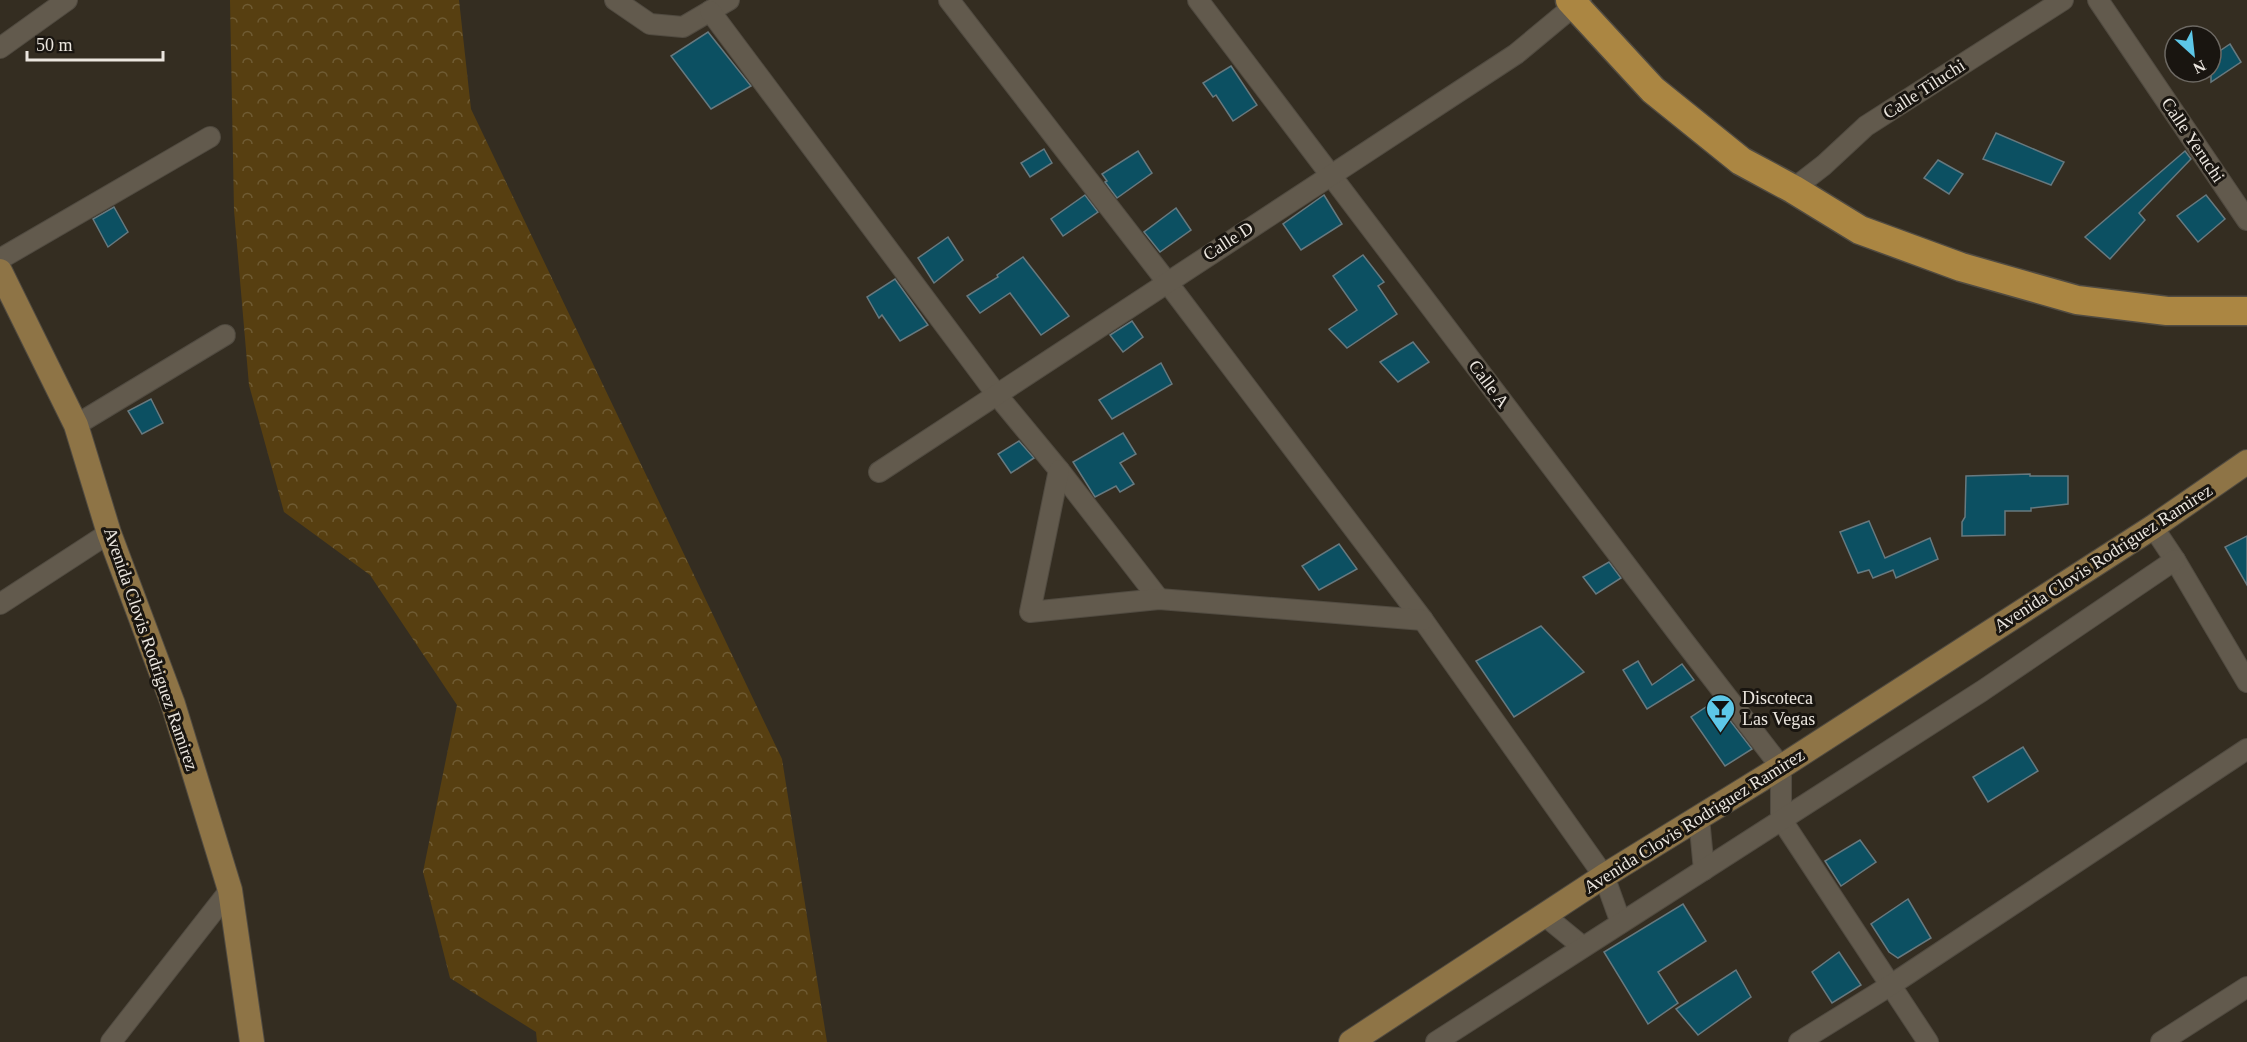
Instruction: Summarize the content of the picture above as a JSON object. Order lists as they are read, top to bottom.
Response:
{
  "streets": {
    "main road": ["Avenida Clovis Rodriguez Ramirez"],
    "street": [
      "Calle Tiluchi",
      "Calle Yeruchi",
      "Calle D",
      "Calle A"
    ]
  },
  "crossings": [
    ["Calle D", "Calle A"],
    ["Calle A", "Avenida Clovis Rodriguez Ramirez"]
  ],
  "places": {
    "bar": ["Discoteca Las Vegas"]
  },
  "scale_bar": "50 m",
  "north": "bottom right"
}
